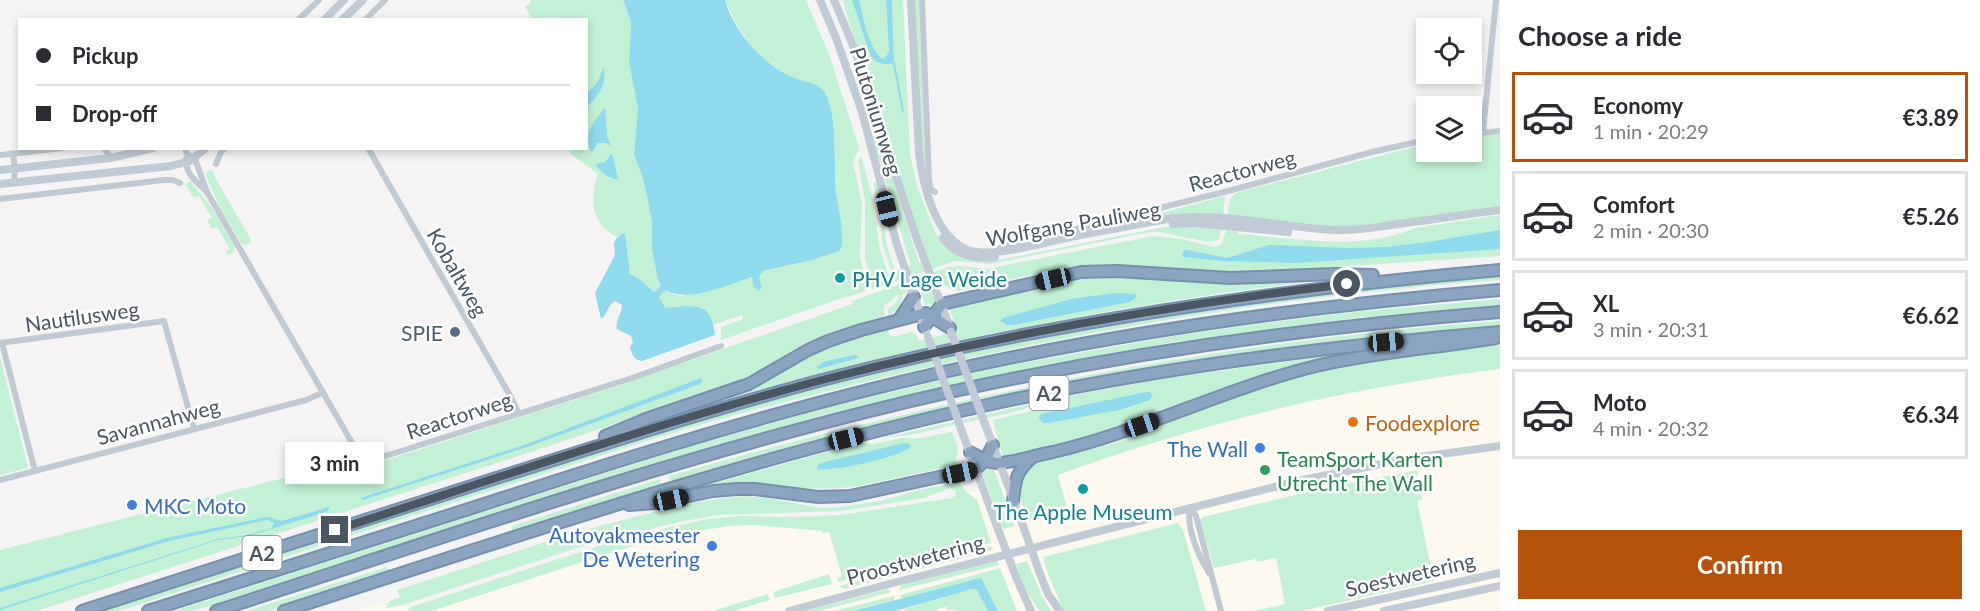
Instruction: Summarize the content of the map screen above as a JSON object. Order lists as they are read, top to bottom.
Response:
{
  "streets": {
    "highway": ["A2"],
    "main road": [
      "Plutoniumweg",
      "Wolfgang Pauliweg",
      "Proostwetering",
      "Soestwetering"
    ],
    "street": [
      "Reactorweg",
      "Kobaltweg",
      "Nautilusweg",
      "Savannahweg"
    ]
  },
  "crossings": [
    ["Plutoniumweg", "A2"],
    ["Reactorweg", "Kobaltweg"],
    ["Reactorweg", "Savannahweg"],
    ["Nautilusweg", "Savannahweg"]
  ],
  "places": [
    "PHV Lage Weide",
    "SPIE",
    "Foodexplore",
    "The Wall",
    "TeamSport Karten Utrecht The Wall",
    "The Apple Museum",
    "MKC Moto",
    "Autovakmeester De Wetering"
  ],
  "page": {
    "heading": "Choose a ride",
    "banner": ["Pickup", "Drop-off"],
    "list": [
      {
        "name": "Economy",
        "note": "1 min · 20:29",
        "value": "€3.89"
      },
      {
        "name": "Comfort",
        "note": "2 min · 20:30",
        "value": "€5.26"
      },
      {
        "name": "XL",
        "note": "3 min · 20:31",
        "value": "€6.62"
      },
      {
        "name": "Moto",
        "note": "4 min · 20:32",
        "value": "€6.34"
      }
    ],
    "bubble": "3 min",
    "buttons": "Confirm"
  }
}
